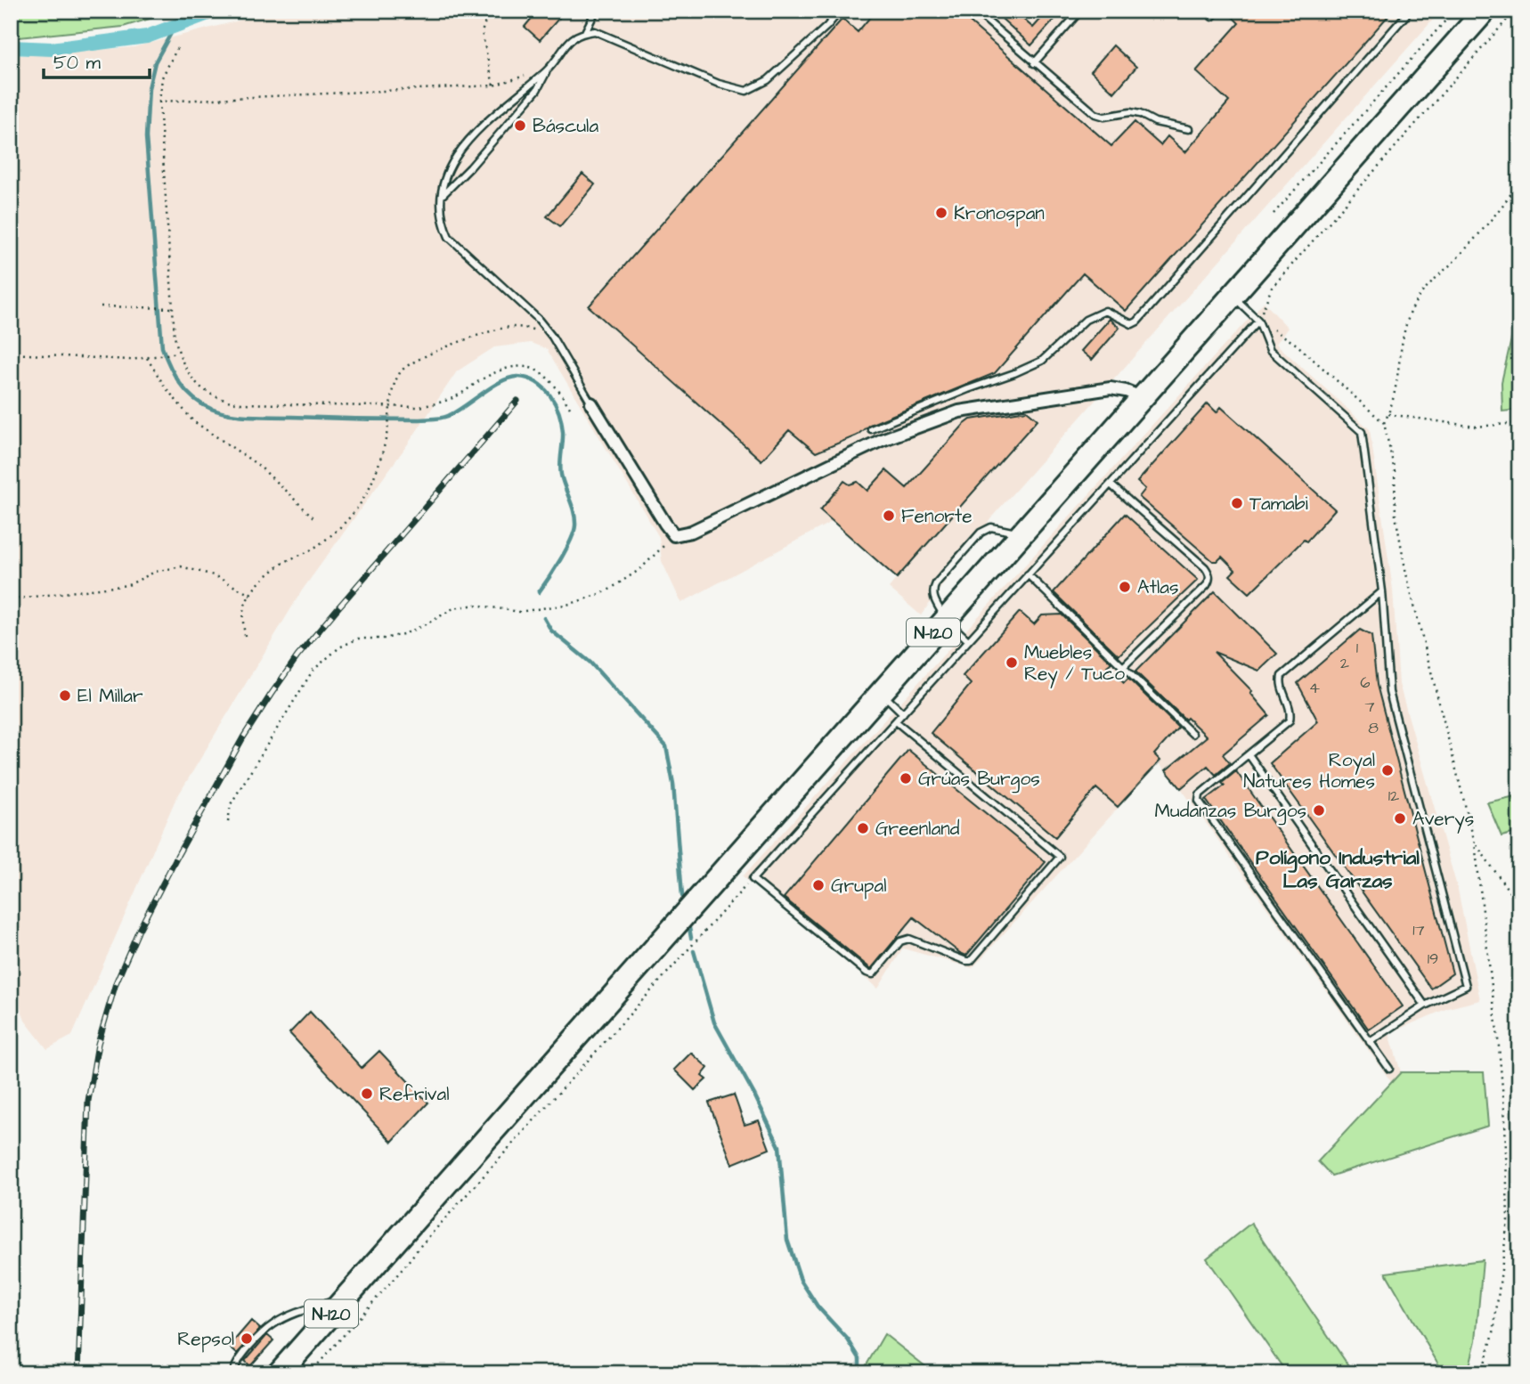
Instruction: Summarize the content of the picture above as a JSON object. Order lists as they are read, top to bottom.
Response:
{
  "streets": {
    "highway": ["N-120"]
  },
  "districts": ["Polígono Industrial Las Garzas"],
  "places": [
    "Báscula",
    "Kronospan",
    "Tamabi",
    "Fenorte",
    "Atlas",
    "Muebles Rey / Tuco",
    "El Millar",
    "Royal Natures Homes",
    "Grúas Burgos",
    "Mudanzas Burgos",
    "Averys",
    "Greenland",
    "Grupal",
    "Refrival",
    "Repsol"
  ],
  "house_numbers": [
    "1",
    "2",
    "6",
    "4",
    "7",
    "8",
    "12",
    "17",
    "19"
  ],
  "scale_bar": "50 m"
}
